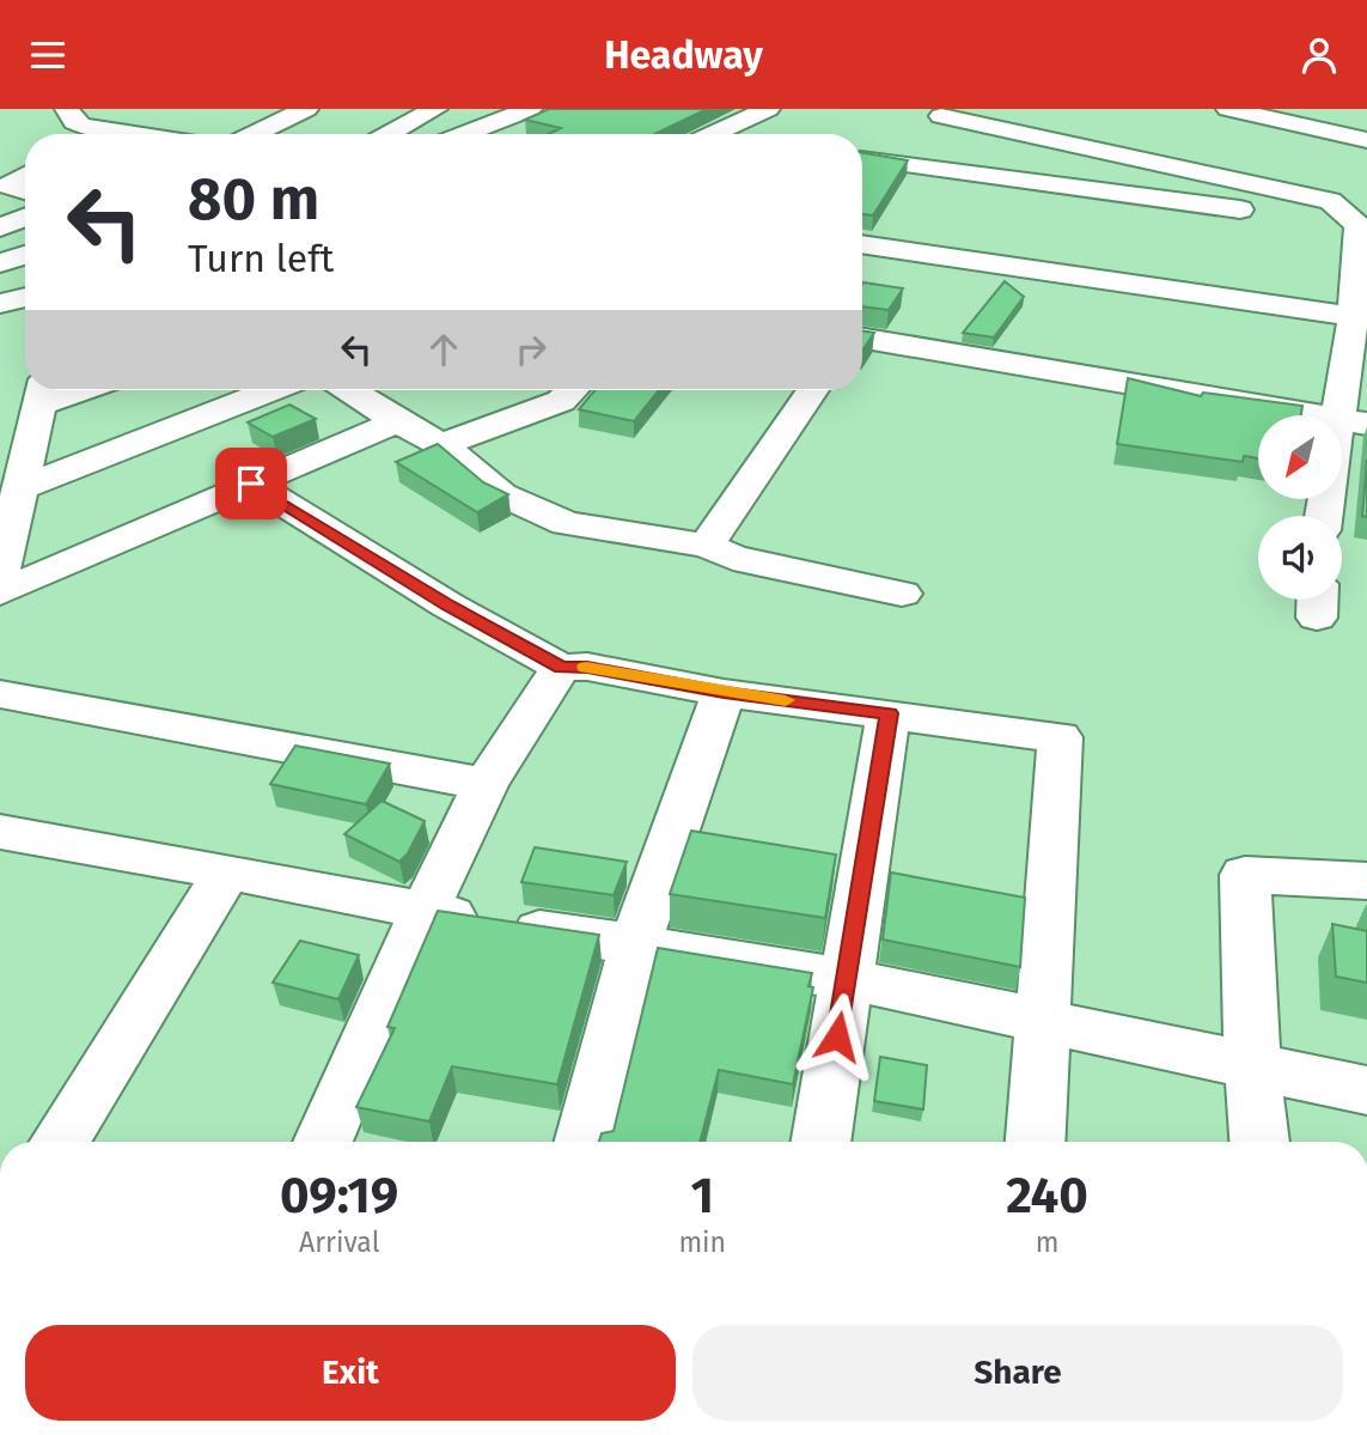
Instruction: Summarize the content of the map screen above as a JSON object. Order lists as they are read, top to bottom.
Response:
{
  "north": "bottom left",
  "page": {
    "header": "Headway",
    "turn": ["80 m", "Turn left"],
    "eta": [
      "09:19",
      "Arrival",
      "1",
      "min",
      "240",
      "m"
    ],
    "buttons": ["Exit", "Share"]
  }
}
